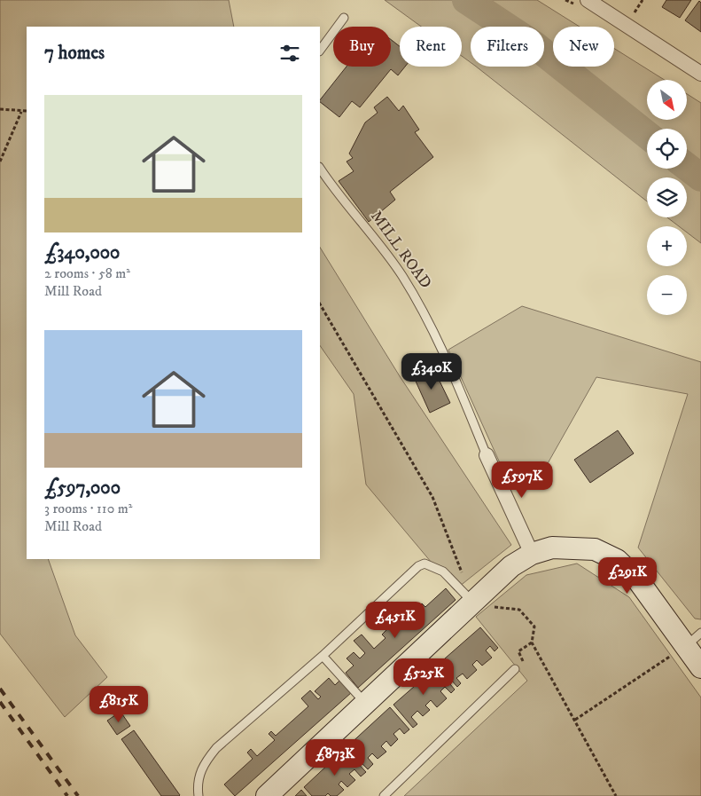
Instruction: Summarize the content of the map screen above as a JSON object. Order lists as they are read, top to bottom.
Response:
{
  "streets": {
    "street": ["MILL ROAD"]
  },
  "north": "bottom right",
  "page": {
    "chip": [
      "Buy",
      "Rent",
      "Filters",
      "New"
    ],
    "heading": "7 homes",
    "map_buttons": ["+", "−"],
    "list": [
      {
        "name": "£340,000",
        "note": "2 rooms · 58 m² · Mill Road"
      },
      {
        "name": "£597,000",
        "note": "3 rooms · 110 m² · Mill Road"
      }
    ],
    "price": [
      "£340K",
      "£597K",
      "£291K",
      "£451K",
      "£525K",
      "£815K",
      "£873K"
    ]
  }
}
